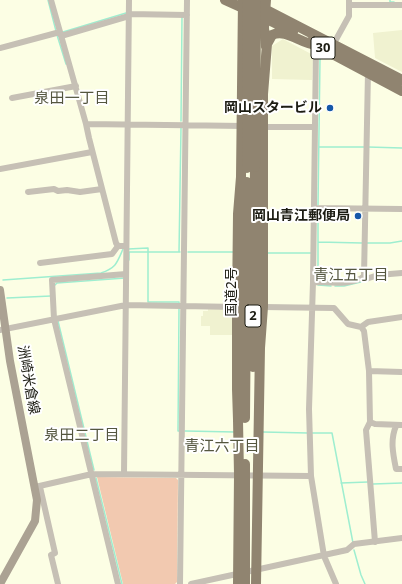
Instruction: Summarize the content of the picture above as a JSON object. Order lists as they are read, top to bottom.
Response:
{
  "streets": {
    "highway": ["30", "国道2号", "2"],
    "main road": ["洲崎米倉線"]
  },
  "crossings": [
    ["30", "国道2号"]
  ],
  "districts": [
    "泉田一丁目",
    "青江五丁目",
    "泉田二丁目",
    "青江六丁目"
  ],
  "places": ["岡山スタービル", "岡山青江郵便局"]
}
